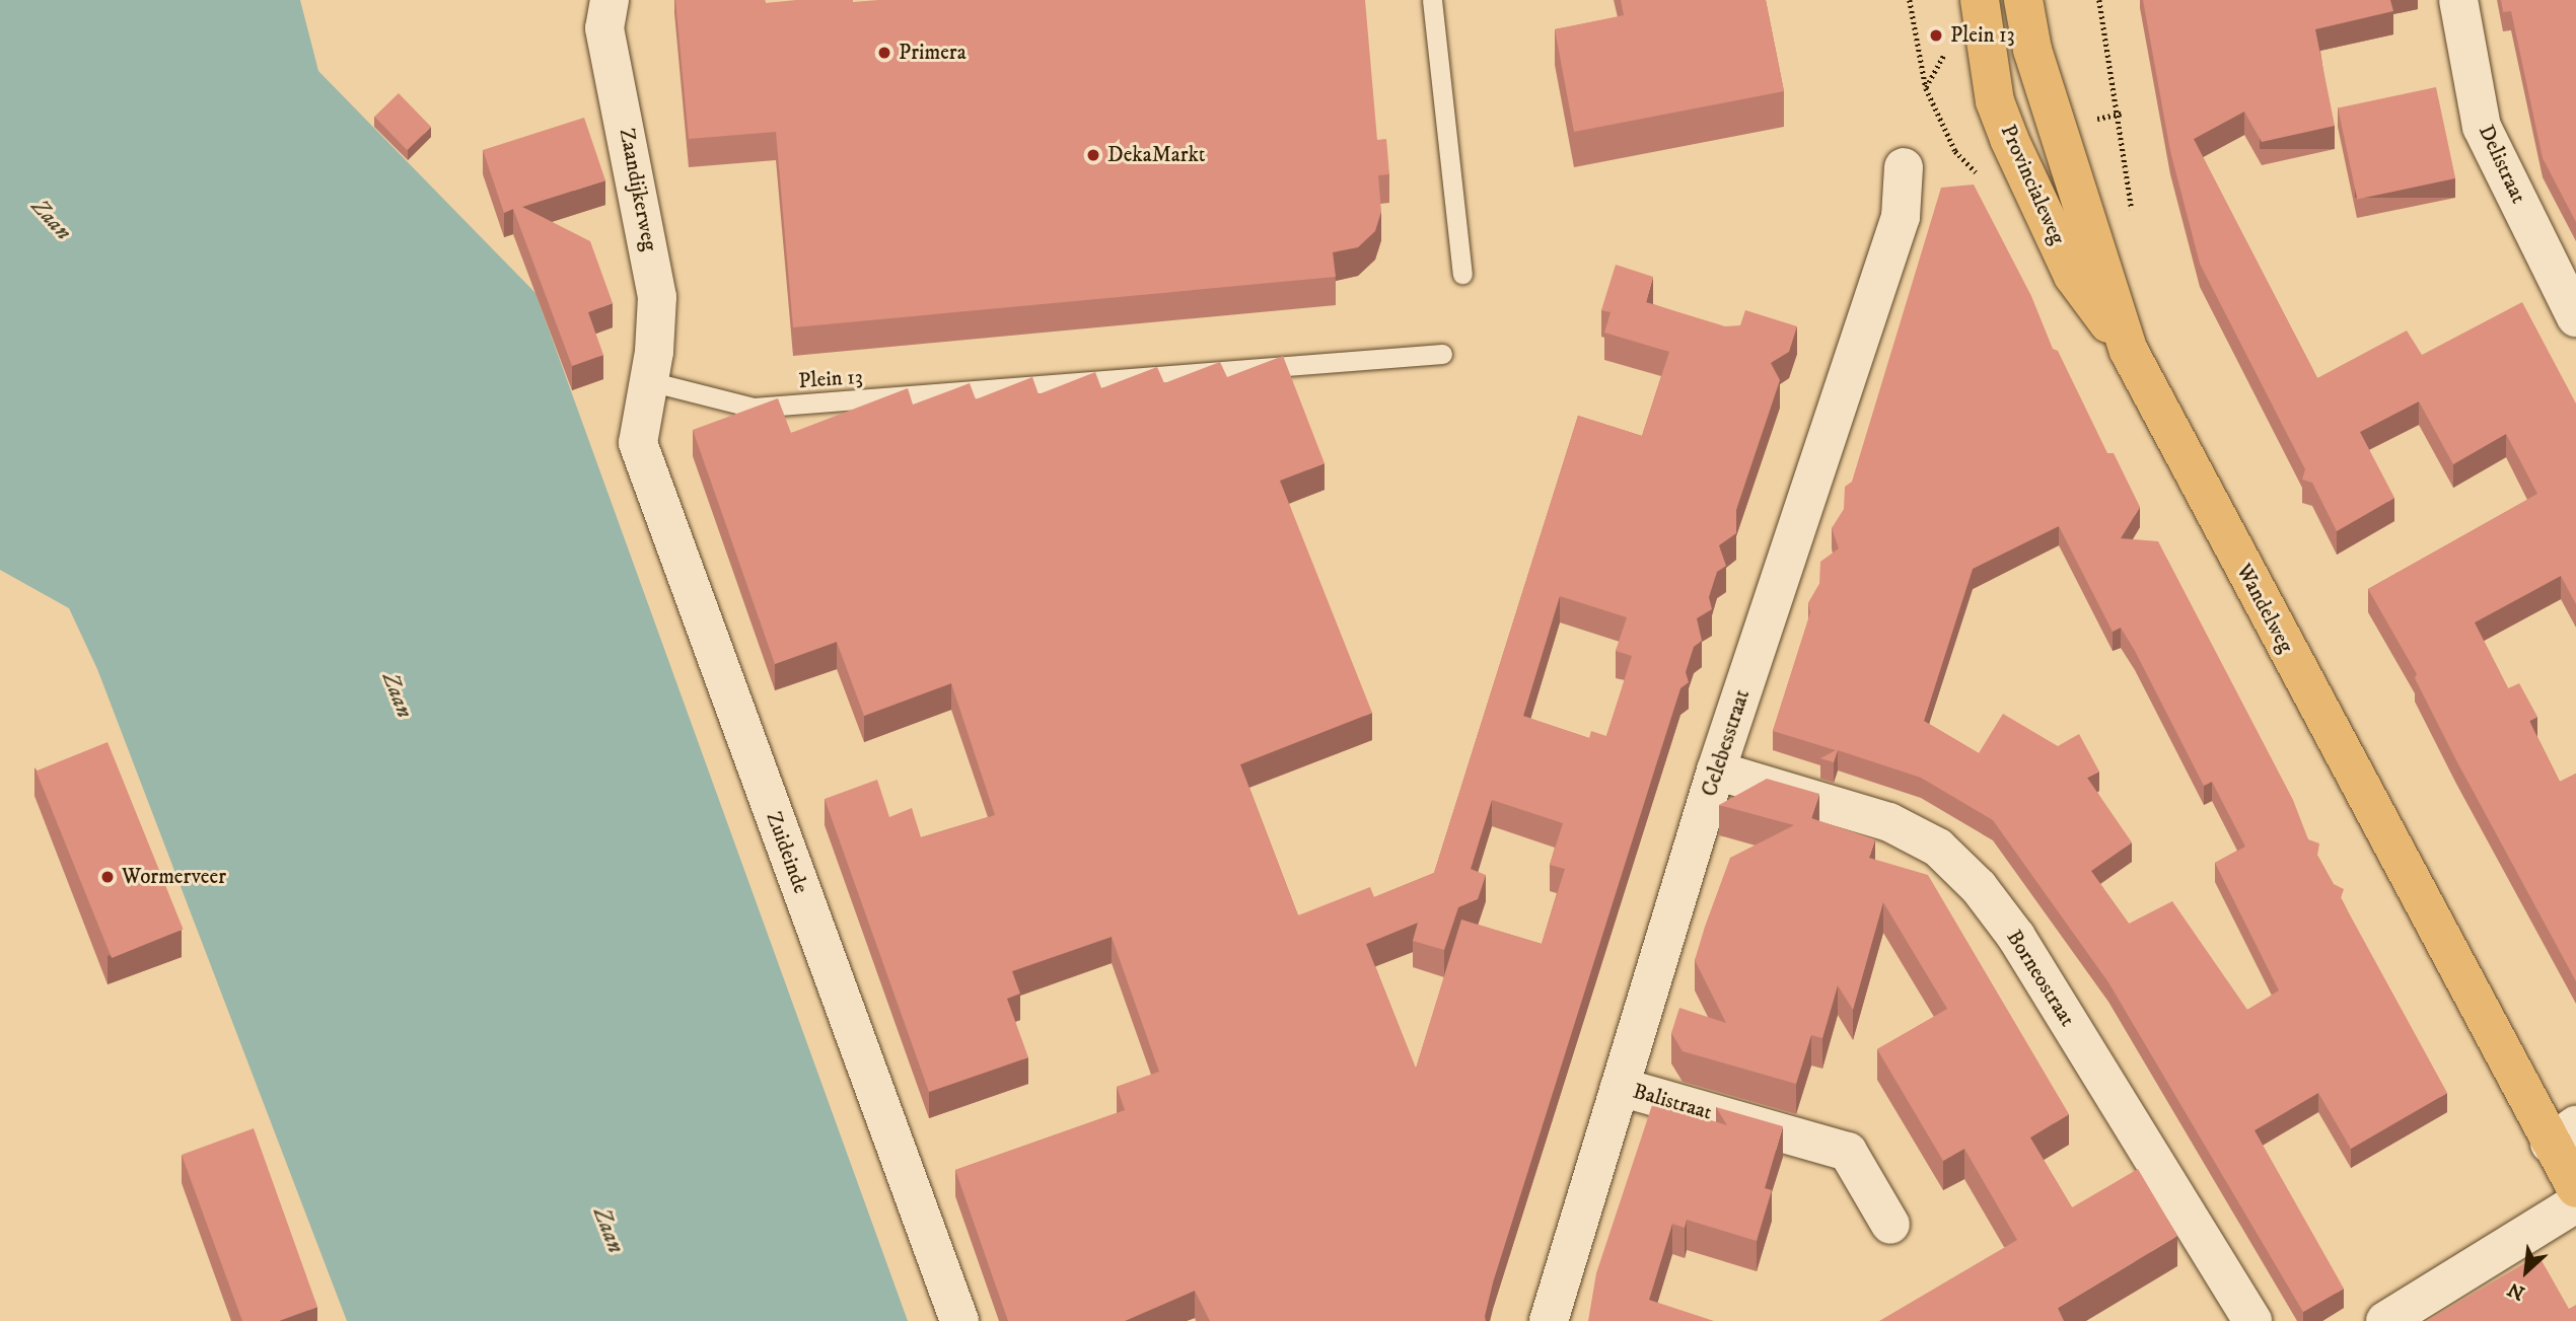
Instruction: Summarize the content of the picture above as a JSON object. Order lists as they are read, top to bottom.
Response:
{
  "streets": {
    "main road": ["Provincialeweg", "Wandelweg"],
    "street": [
      "Delistraat",
      "Zaandijkerweg",
      "Celebesstraat",
      "Zuideinde",
      "Borneostraat",
      "Balistraat"
    ],
    "lane": ["Plein 13"]
  },
  "crossings": [
    ["Provincialeweg", "Wandelweg"],
    ["Zaandijkerweg", "Plein 13"],
    ["Zaandijkerweg", "Zuideinde"],
    ["Plein 13", "Zuideinde"],
    ["Celebesstraat", "Borneostraat"],
    ["Celebesstraat", "Balistraat"]
  ],
  "water": ["Zaan"],
  "places": [
    "Plein 13",
    "Primera",
    "DekaMarkt",
    "Wormerveer"
  ],
  "north": "bottom left"
}
